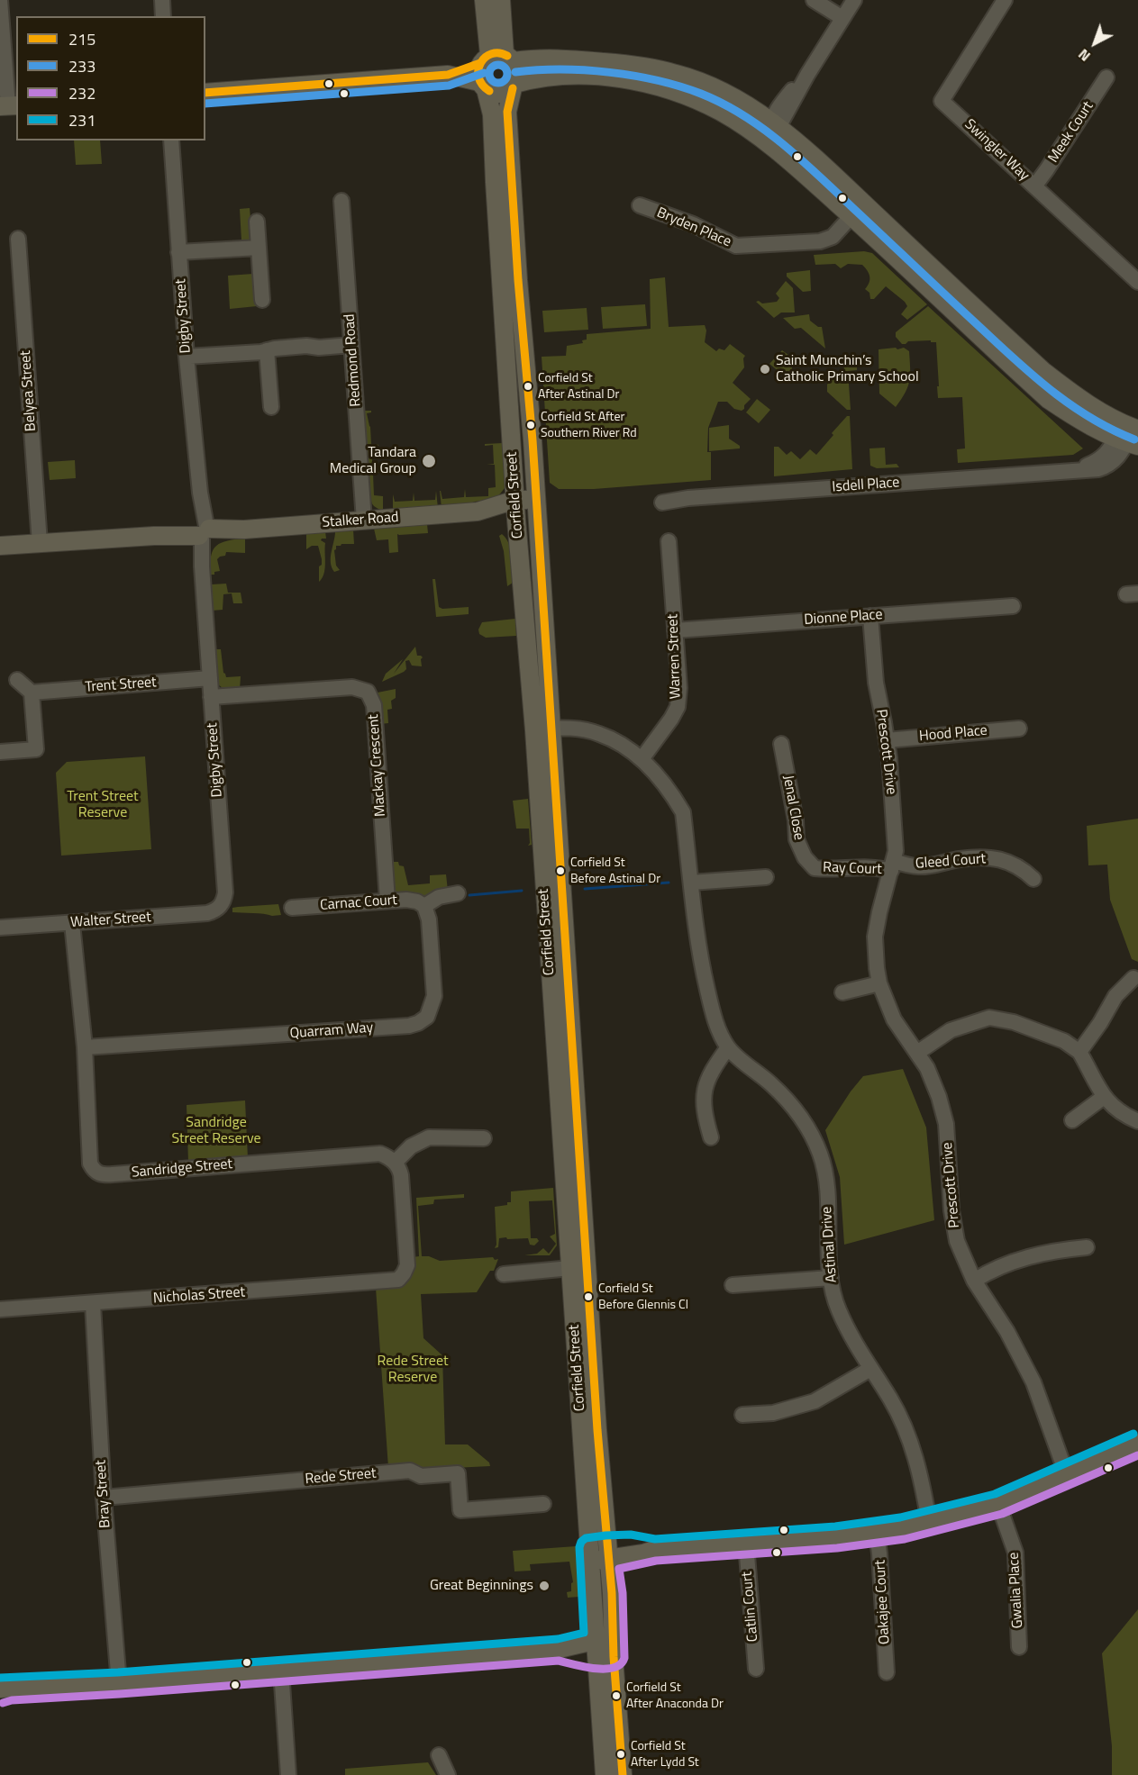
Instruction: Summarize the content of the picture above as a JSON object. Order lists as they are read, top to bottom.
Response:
{
  "streets": {
    "main road": ["Corfield Street", "Stalker Road"],
    "street": [
      "Meek Court",
      "Swingler Way",
      "Bryden Place",
      "Digby Street",
      "Redmond Road",
      "Belyea Street",
      "Isdell Place",
      "Dionne Place",
      "Warren Street",
      "Trent Street",
      "Hood Place",
      "Prescott Drive",
      "Mackay Crescent",
      "Jenal Close",
      "Gleed Court",
      "Ray Court",
      "Carnac Court",
      "Walter Street",
      "Quarram Way",
      "Sandridge Street",
      "Astinal Drive",
      "Nicholas Street",
      "Rede Street",
      "Bray Street",
      "Gwalia Place",
      "Oakajee Court",
      "Catlin Court"
    ]
  },
  "crossings": [
    ["Meek Court", "Swingler Way"],
    ["Digby Street", "Stalker Road"],
    ["Digby Street", "Trent Street"],
    ["Digby Street", "Mackay Crescent"],
    ["Digby Street", "Walter Street"],
    ["Redmond Road", "Stalker Road"],
    ["Belyea Street", "Stalker Road"],
    ["Corfield Street", "Stalker Road"],
    ["Corfield Street", "Astinal Drive"],
    ["Dionne Place", "Warren Street"],
    ["Dionne Place", "Prescott Drive"],
    ["Warren Street", "Astinal Drive"],
    ["Hood Place", "Prescott Drive"],
    ["Prescott Drive", "Gleed Court"],
    ["Prescott Drive", "Ray Court"],
    ["Mackay Crescent", "Carnac Court"],
    ["Jenal Close", "Ray Court"],
    ["Gleed Court", "Ray Court"],
    ["Carnac Court", "Quarram Way"],
    ["Walter Street", "Sandridge Street"],
    ["Quarram Way", "Sandridge Street"],
    ["Sandridge Street", "Nicholas Street"],
    ["Nicholas Street", "Bray Street"],
    ["Rede Street", "Bray Street"]
  ],
  "parks": ["Trent Street Reserve", "Sandridge Street Reserve", "Rede Street Reserve"],
  "places": [
    "Saint Munchin’s Catholic Primary School",
    "Corfield St After Astinal Dr",
    "Corfield St After Southern River Rd",
    "Tandara Medical Group",
    "Corfield St Before Astinal Dr",
    "Corfield St Before Glennis Cl",
    "Great Beginnings",
    "Corfield St After Anaconda Dr",
    "Corfield St After Lydd St"
  ],
  "lines": [
    "transit line 215",
    "transit line 233",
    "transit line 231",
    "transit line 232"
  ],
  "legend": [
    "215",
    "233",
    "232",
    "231"
  ],
  "north": "bottom left"
}
